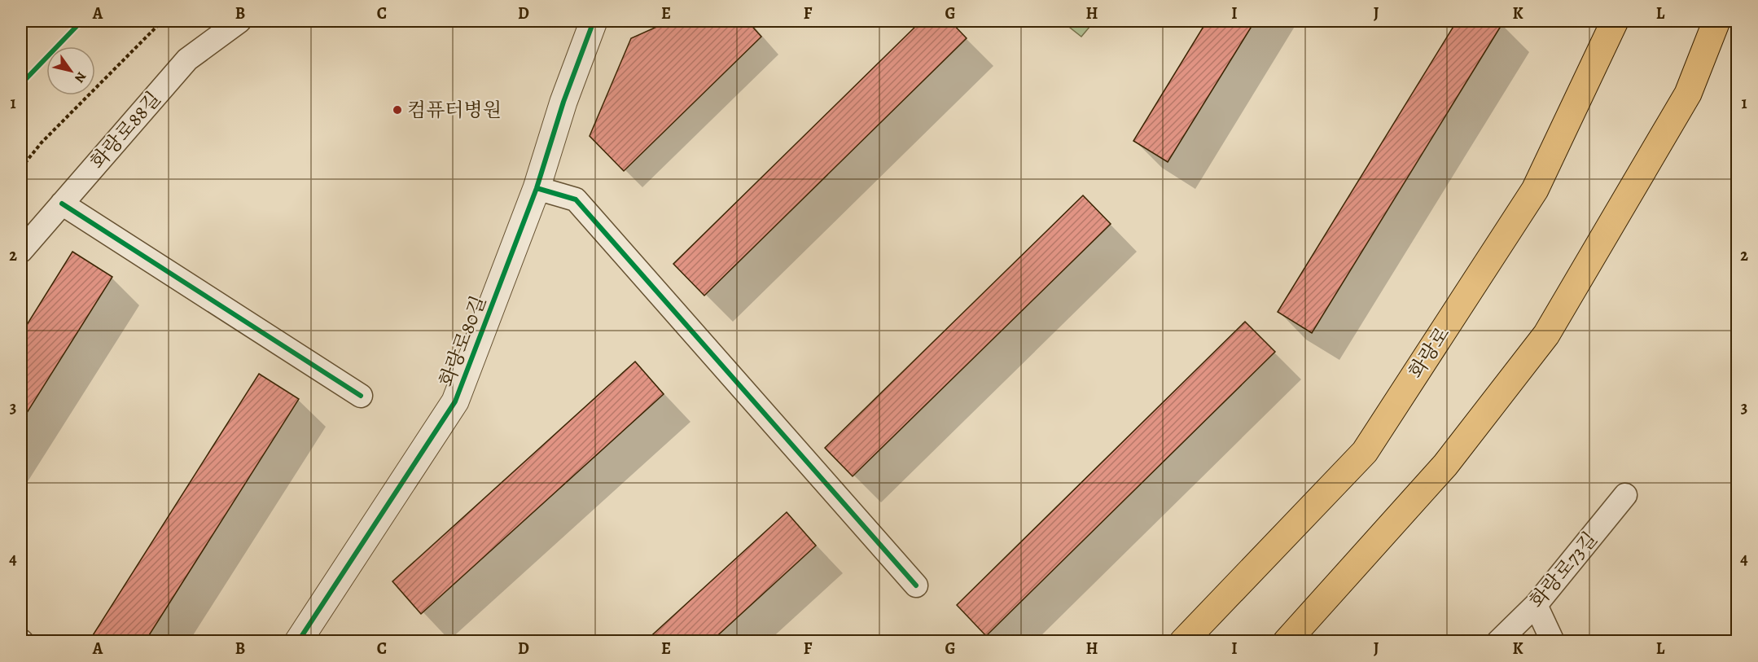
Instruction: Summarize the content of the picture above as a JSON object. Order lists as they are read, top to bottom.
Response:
{
  "streets": {
    "main road": ["화랑로"],
    "street": ["화랑로88길", "화랑로80길", "화랑로73길"]
  },
  "places": ["컴퓨터병원"],
  "north": "bottom right",
  "grid": {
    "columns": [
      "A",
      "B",
      "C",
      "D",
      "E",
      "F",
      "G",
      "H",
      "I",
      "J",
      "K",
      "L"
    ],
    "rows": [
      "1",
      "2",
      "3",
      "4"
    ]
  }
}
